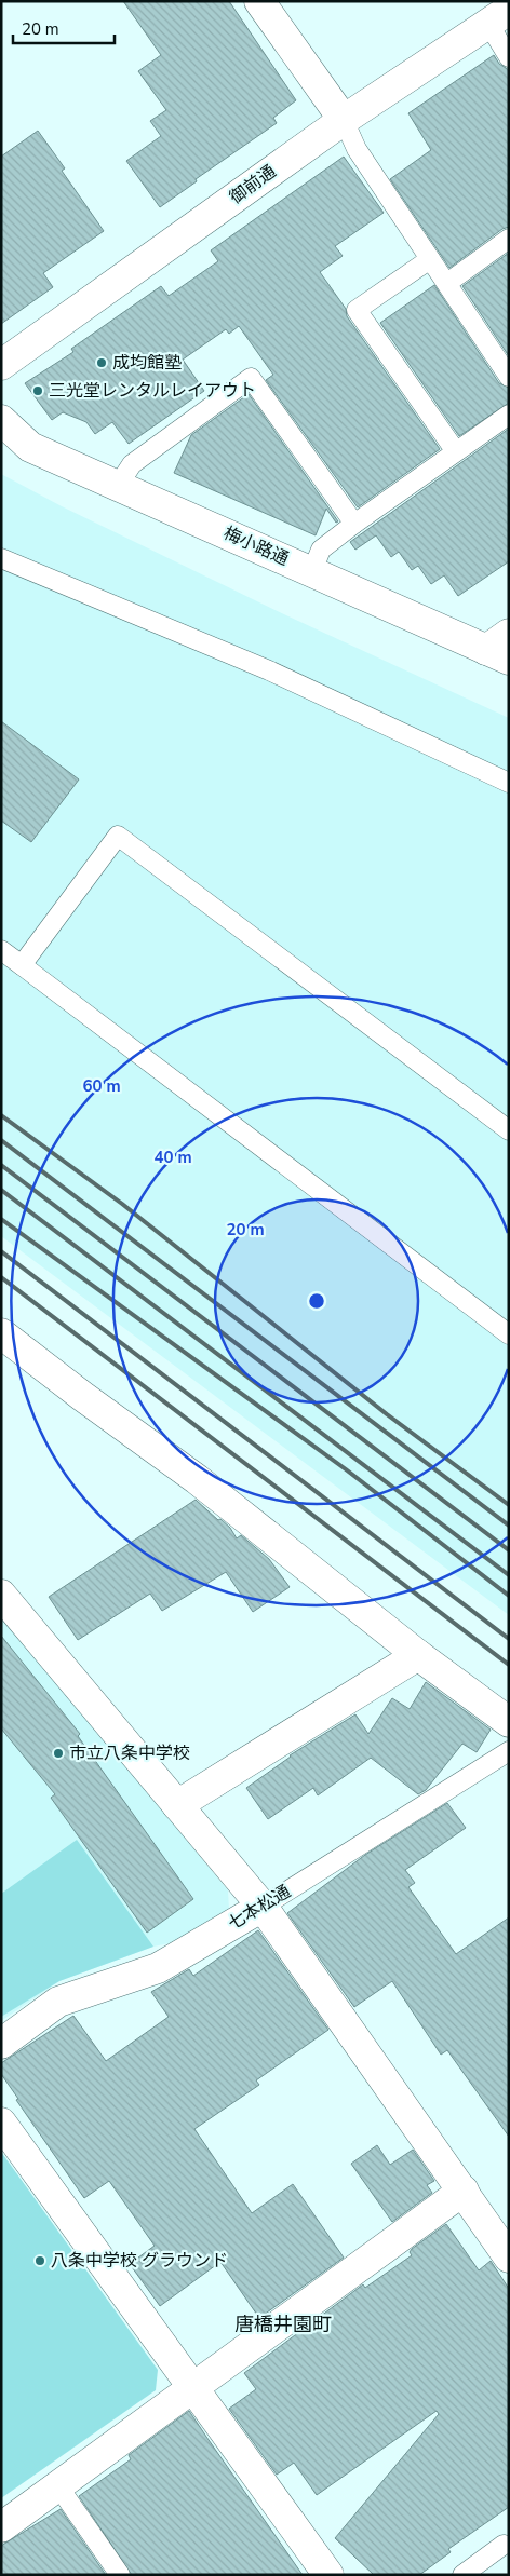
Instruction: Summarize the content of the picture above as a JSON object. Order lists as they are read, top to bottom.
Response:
{
  "streets": {
    "street": ["御前通", "梅小路通", "七本松通"]
  },
  "districts": ["唐橋井園町"],
  "places": [
    "成均館塾",
    "三光堂レンタルレイアウト",
    "市立八条中学校",
    "八条中学校 グラウンド"
  ],
  "scale_bar": "20 m",
  "rings": ["60 m", "40 m", "20 m"]
}
